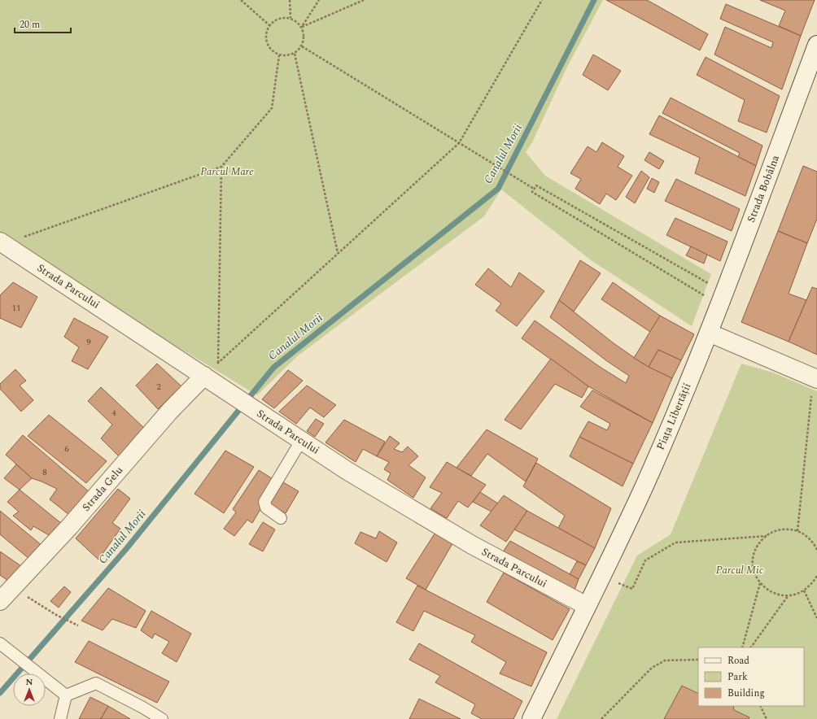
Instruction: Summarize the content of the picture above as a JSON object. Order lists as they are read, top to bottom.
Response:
{
  "streets": {
    "street": [
      "Strada Bobâlna",
      "Strada Parcului",
      "Piața Libertății",
      "Strada Gelu"
    ]
  },
  "crossings": [
    ["Strada Bobâlna", "Piața Libertății"],
    ["Strada Parcului", "Piața Libertății"],
    ["Strada Parcului", "Strada Gelu"]
  ],
  "water": ["Canalul Morii"],
  "parks": ["Parcul Mare", "Parcul Mic"],
  "house_numbers": [
    "11",
    "9",
    "2",
    "4",
    "6",
    "8"
  ],
  "legend": ["Road", "Park", "Building"],
  "scale_bar": "20 m",
  "north": "top"
}
